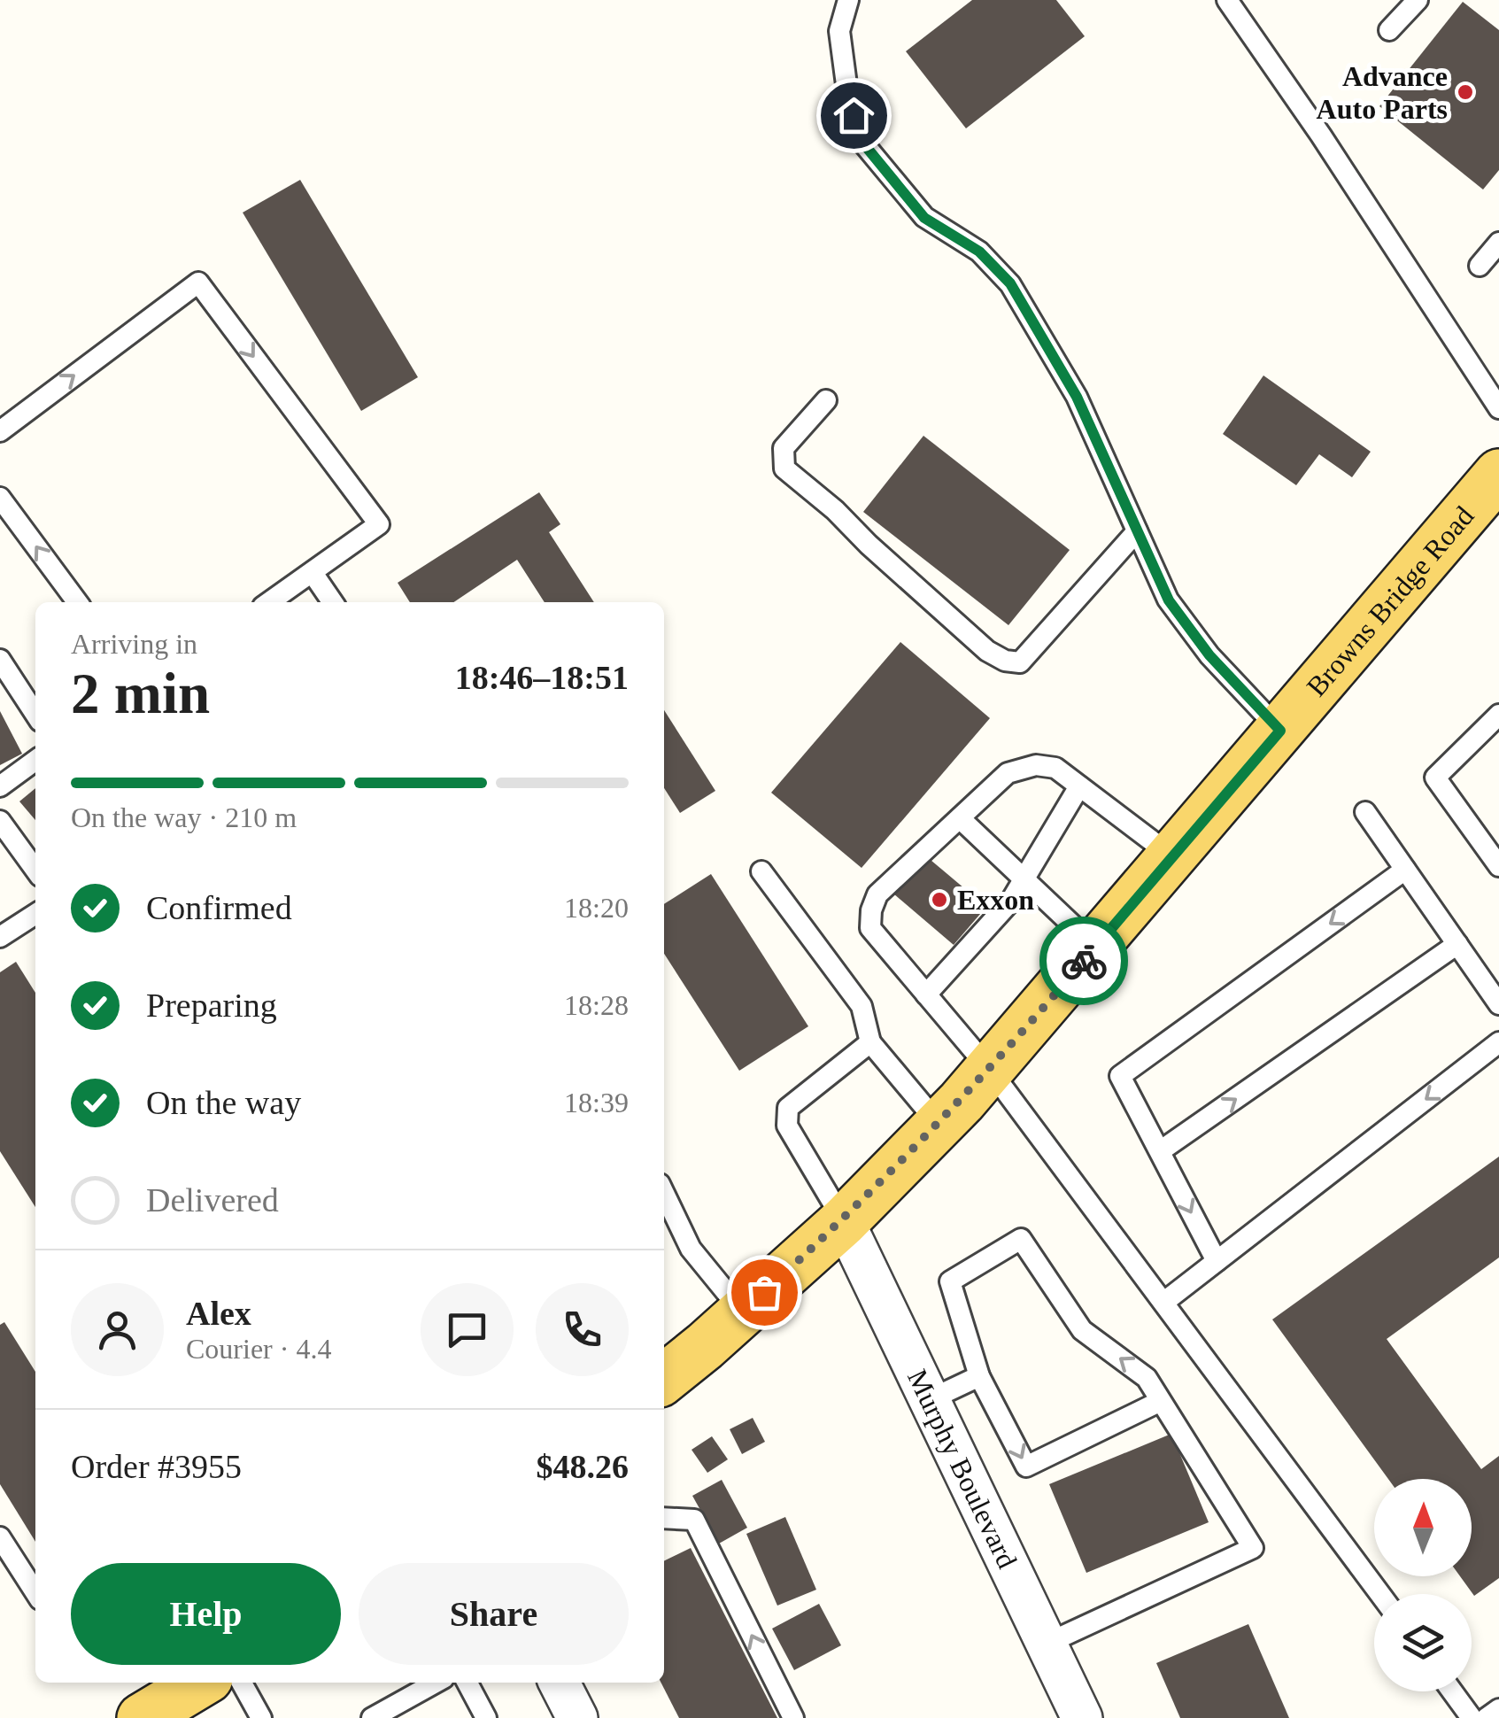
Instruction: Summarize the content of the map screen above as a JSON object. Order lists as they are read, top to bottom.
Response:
{
  "streets": {
    "main road": ["Browns Bridge Road"],
    "street": ["Murphy Boulevard"]
  },
  "crossings": [
    ["Browns Bridge Road", "Murphy Boulevard"]
  ],
  "places": ["Advance Auto Parts", "Exxon"],
  "north": "top",
  "page": {
    "heading": ["2 min", "Arriving in", "18:46–18:51"],
    "panel": [
      "Alex",
      "Courier · 4.4",
      "Order #3955",
      "$48.26"
    ],
    "bar": "On the way · 210 m",
    "list": [
      ["Confirmed", "18:20"],
      ["Preparing", "18:28"],
      ["On the way", "18:39"],
      "Delivered"
    ],
    "buttons": ["Help", "Share"]
  }
}
